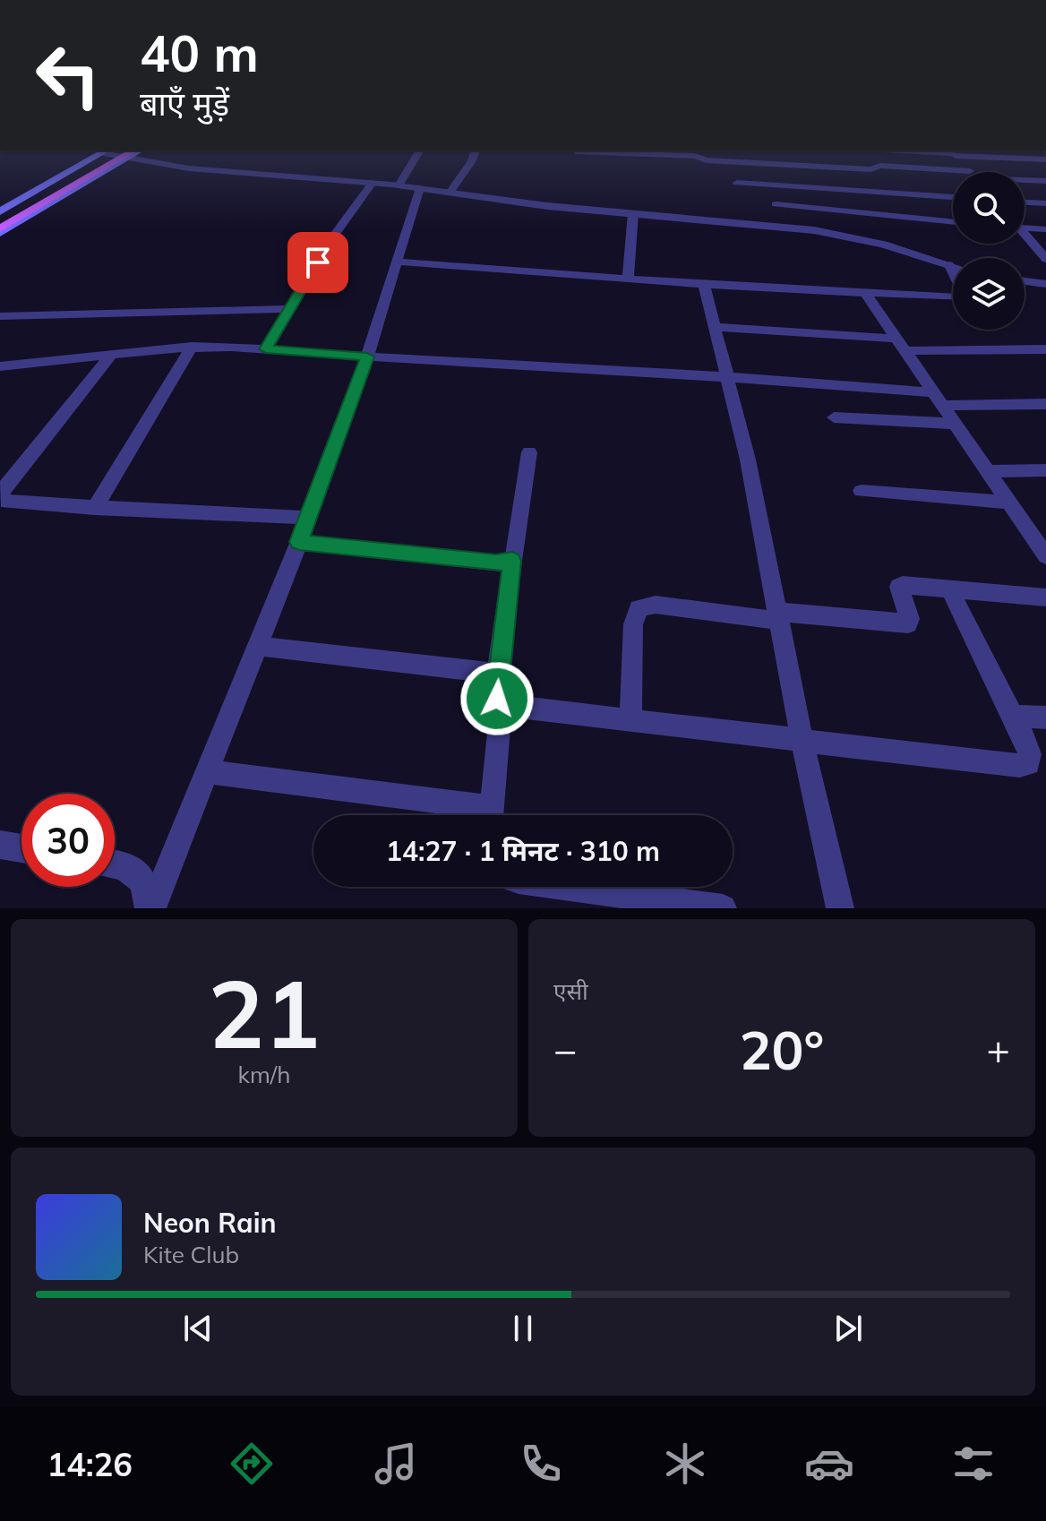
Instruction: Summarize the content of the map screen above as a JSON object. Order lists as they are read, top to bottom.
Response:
{
  "page": {
    "turn": ["40 m", "बाएँ मुड़ें"],
    "limit": "30",
    "trip": "14:27 · 1 मिनट · 310 m",
    "tile": [
      ["21", "km/h"],
      "एसी"
    ],
    "heat": ["−", "20°", "+"],
    "song": ["Neon Rain", "Kite Club"],
    "tabs": "14:26"
  }
}
